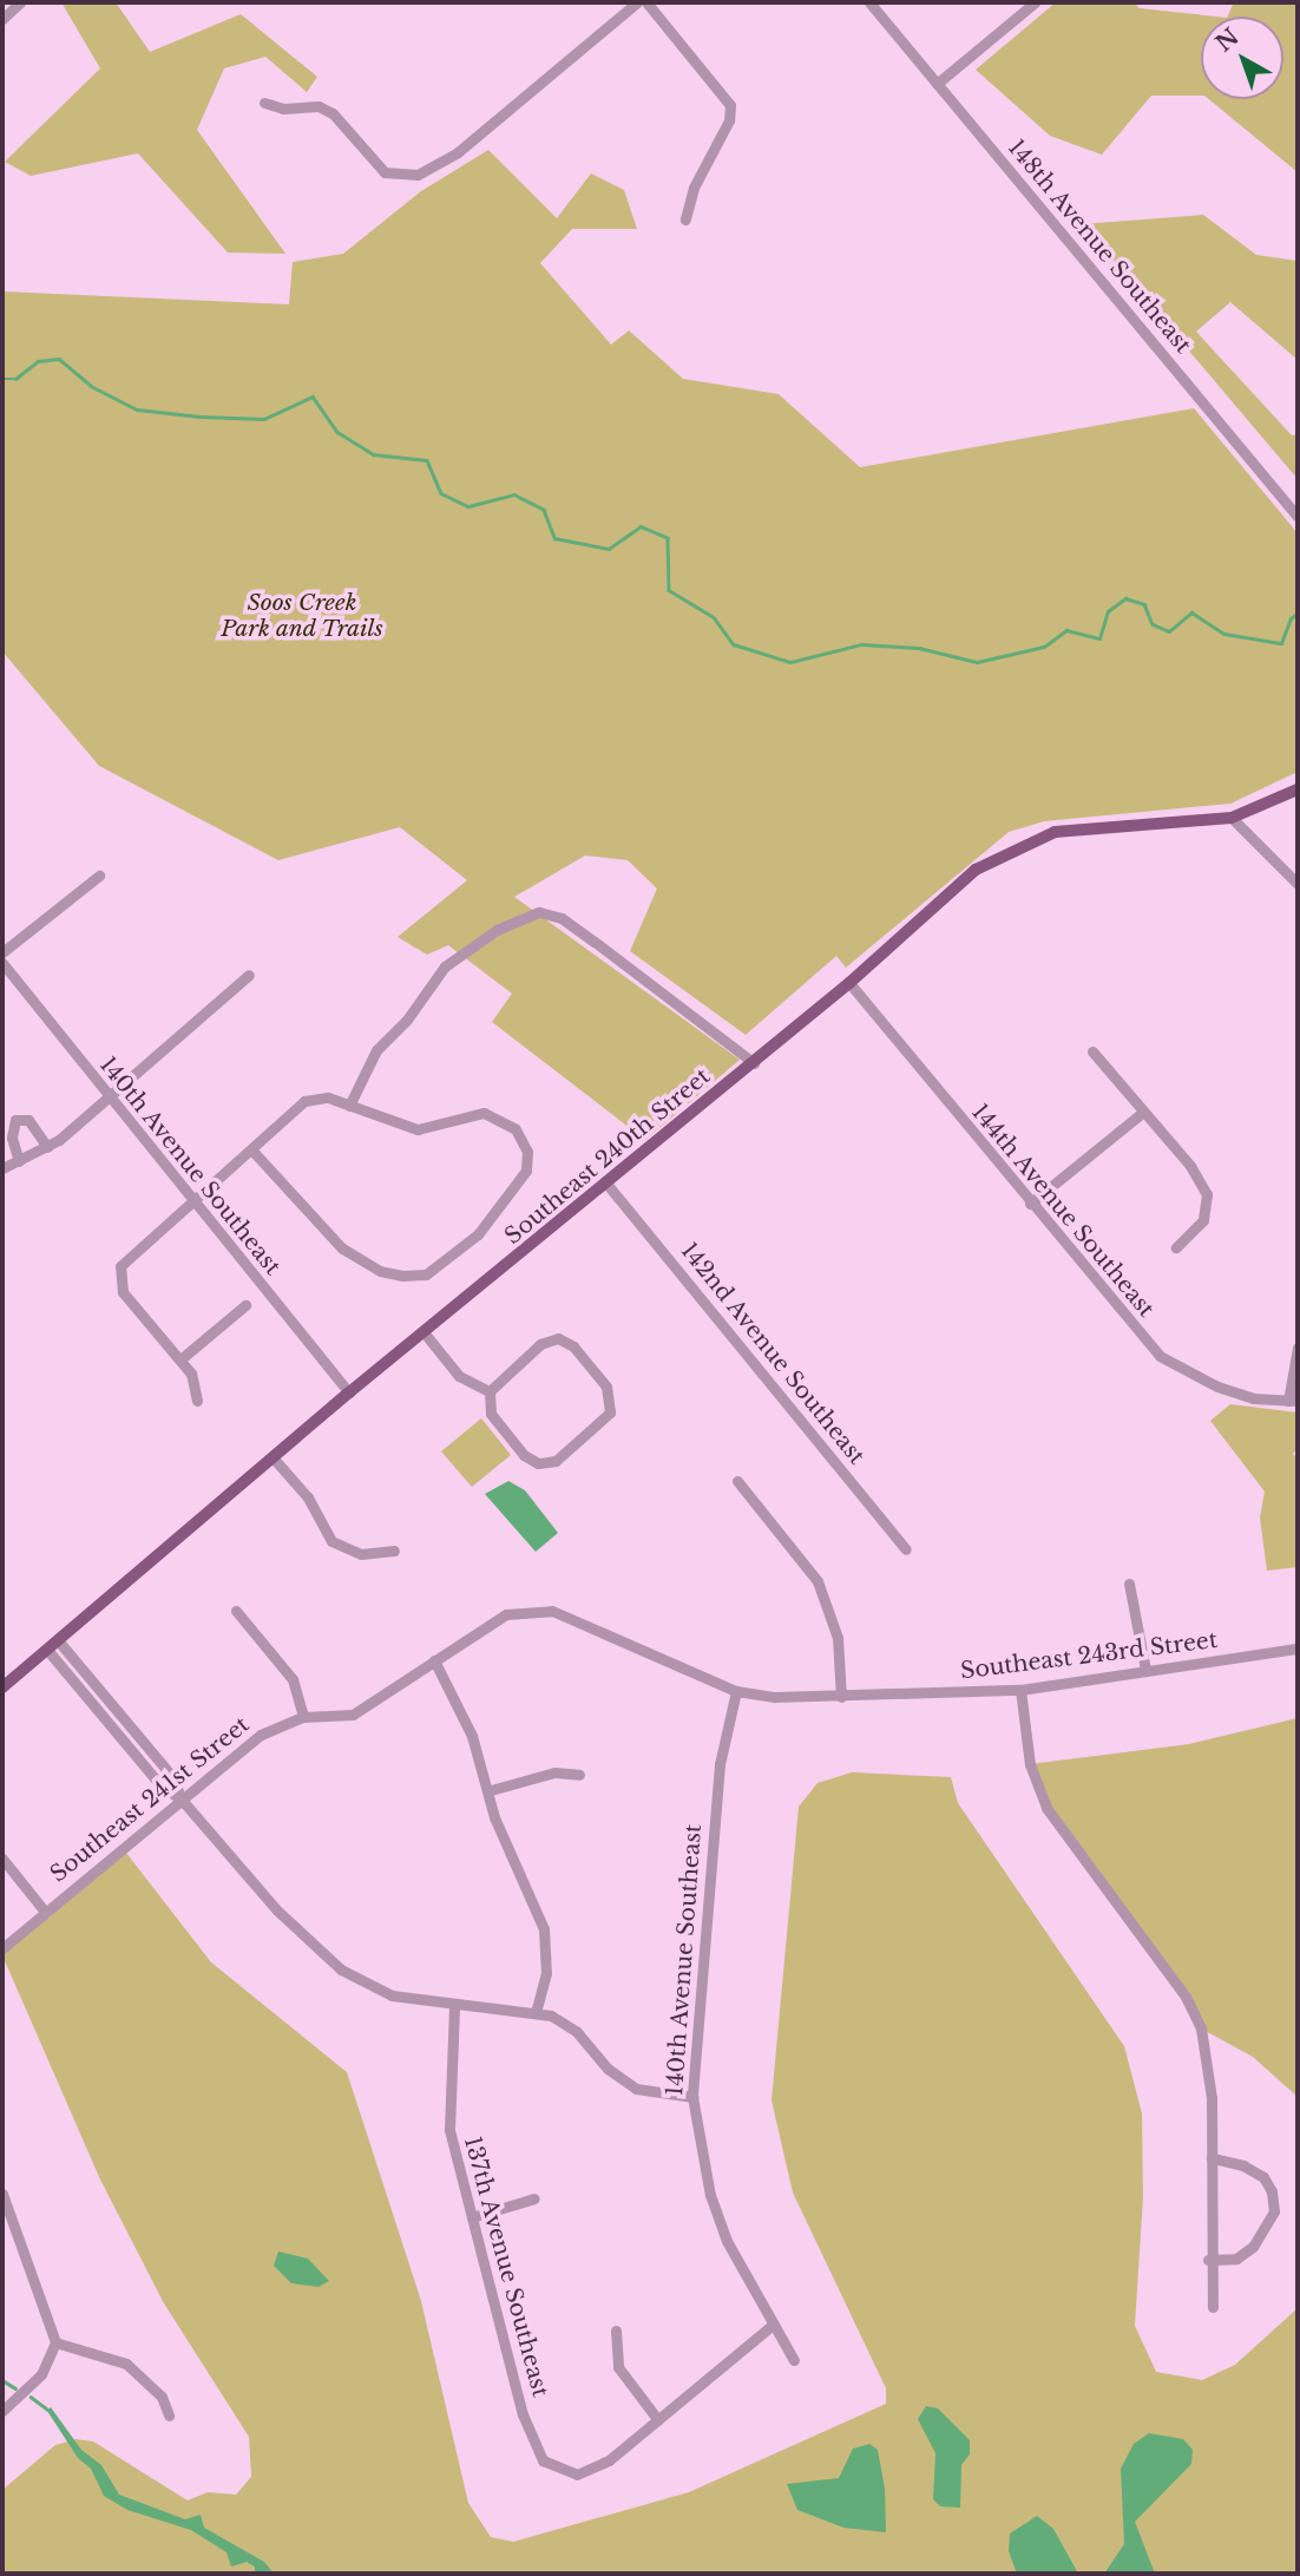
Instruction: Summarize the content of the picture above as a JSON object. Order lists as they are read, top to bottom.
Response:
{
  "streets": {
    "main road": ["Southeast 240th Street"],
    "street": [
      "148th Avenue Southeast",
      "140th Avenue Southeast",
      "144th Avenue Southeast",
      "142nd Avenue Southeast",
      "Southeast 243rd Street",
      "Southeast 241st Street",
      "137th Avenue Southeast"
    ]
  },
  "crossings": [
    ["Southeast 240th Street", "140th Avenue Southeast"],
    ["Southeast 240th Street", "144th Avenue Southeast"],
    ["Southeast 240th Street", "142nd Avenue Southeast"],
    ["140th Avenue Southeast", "Southeast 243rd Street"],
    ["140th Avenue Southeast", "Southeast 241st Street"],
    ["Southeast 243rd Street", "Southeast 241st Street"]
  ],
  "parks": ["Soos Creek Park and Trails"],
  "north": "top left"
}
